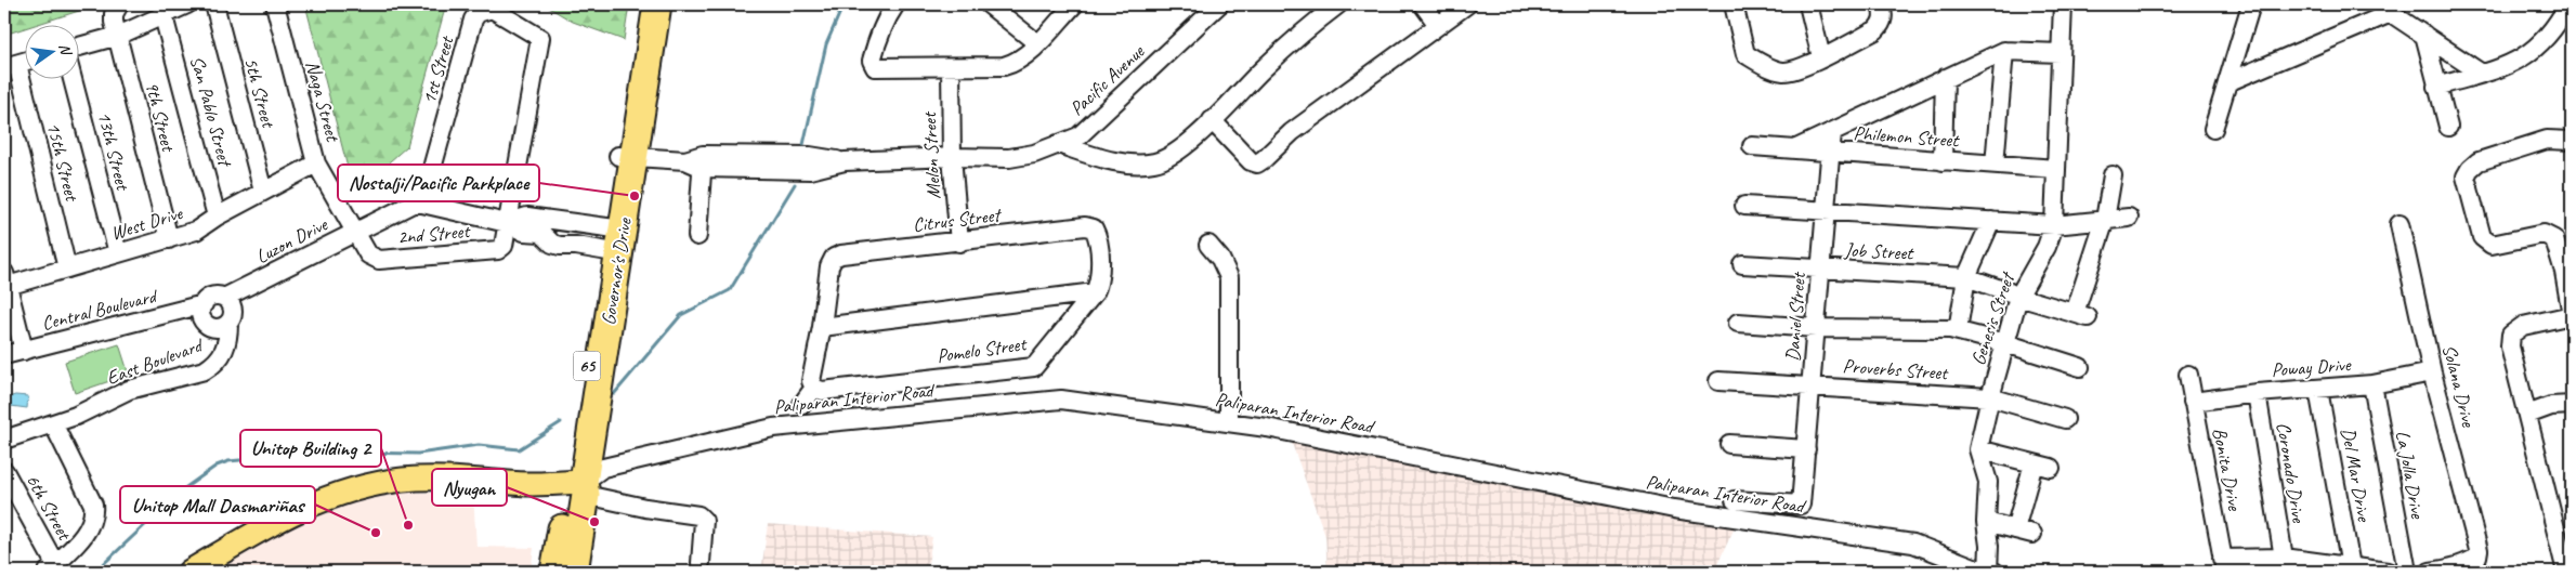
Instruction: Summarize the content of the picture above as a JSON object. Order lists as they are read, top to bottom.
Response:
{
  "streets": {
    "highway": ["Governor's Drive", "65"],
    "street": [
      "1st Street",
      "Pacific Avenue",
      "5th Street",
      "Naga Street",
      "San Pablo Street",
      "9th Street",
      "Philemon Street",
      "13th Street",
      "Melon Street",
      "15th Street",
      "Citrus Street",
      "West Drive",
      "2nd Street",
      "Luzon Drive",
      "Job Street",
      "Central Boulevard",
      "Daniel Street",
      "Genesis Street",
      "Pomelo Street",
      "East Boulevard",
      "Poway Drive",
      "Proverbs Street",
      "Solana Drive",
      "Paliparan Interior Road",
      "Bonita Drive",
      "Coronado Drive",
      "Del Mar Drive",
      "La Jolla Drive",
      "6th Street"
    ]
  },
  "crossings": [
    ["1st Street", "2nd Street"],
    ["1st Street", "Luzon Drive"],
    ["Pacific Avenue", "Melon Street"],
    ["Pacific Avenue", "Governor's Drive"],
    ["5th Street", "West Drive"],
    ["Naga Street", "West Drive"],
    ["Naga Street", "2nd Street"],
    ["Naga Street", "Luzon Drive"],
    ["San Pablo Street", "West Drive"],
    ["9th Street", "West Drive"],
    ["Philemon Street", "Daniel Street"],
    ["Philemon Street", "Genesis Street"],
    ["13th Street", "West Drive"],
    ["Melon Street", "Citrus Street"],
    ["15th Street", "West Drive"],
    ["Citrus Street", "Pomelo Street"],
    ["2nd Street", "Luzon Drive"],
    ["Luzon Drive", "Central Boulevard"],
    ["Luzon Drive", "East Boulevard"],
    ["Job Street", "Daniel Street"],
    ["Job Street", "Genesis Street"],
    ["Governor's Drive", "Paliparan Interior Road"],
    ["Central Boulevard", "East Boulevard"],
    ["Daniel Street", "Proverbs Street"],
    ["Genesis Street", "Proverbs Street"],
    ["Genesis Street", "Paliparan Interior Road"],
    ["Poway Drive", "Solana Drive"],
    ["Poway Drive", "Bonita Drive"],
    ["Poway Drive", "Coronado Drive"],
    ["Poway Drive", "Del Mar Drive"],
    ["Poway Drive", "La Jolla Drive"]
  ],
  "places": [
    "Nostalji/Pacific Parkplace",
    "Nyugan",
    "Unitop Building 2",
    "Unitop Mall Dasmariñas"
  ],
  "north": "right"
}
